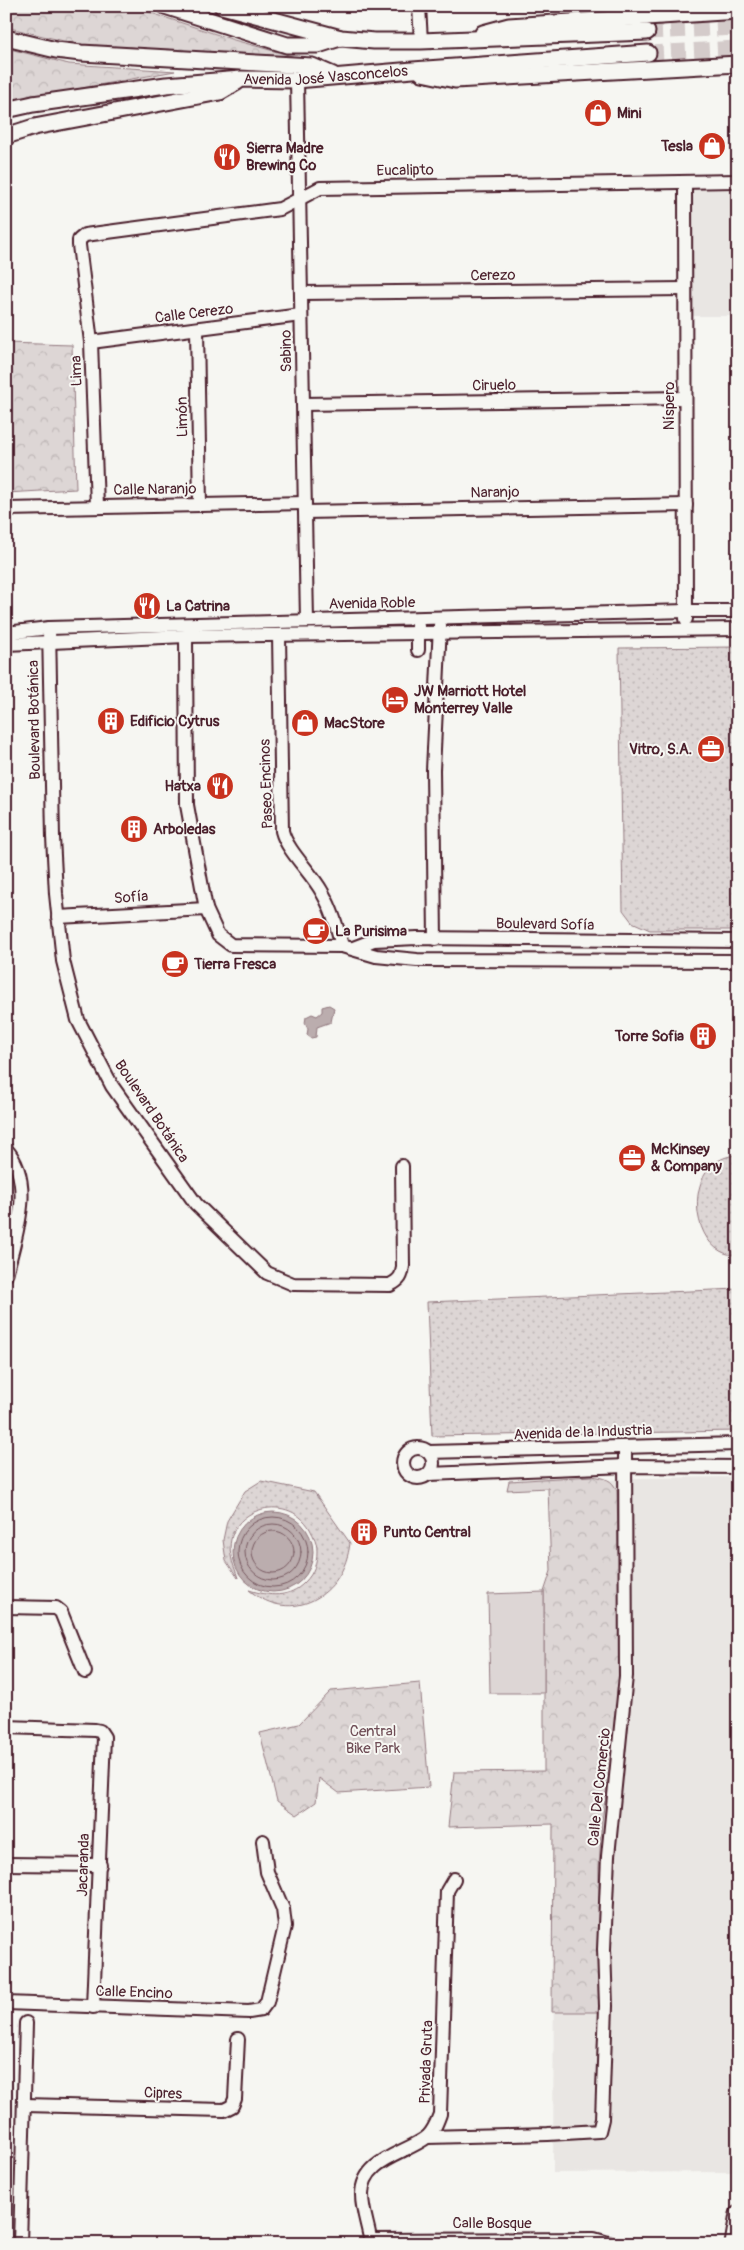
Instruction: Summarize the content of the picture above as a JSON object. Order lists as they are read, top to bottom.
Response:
{
  "streets": {
    "main road": ["Avenida José Vasconcelos"],
    "street": [
      "Eucalipto",
      "Cerezo",
      "Calle Cerezo",
      "Sabino",
      "Lima",
      "Ciruelo",
      "Níspero",
      "Limón",
      "Calle Naranjo",
      "Naranjo",
      "Avenida Roble",
      "Boulevard Botánica",
      "Paseo Encinos",
      "Sofía",
      "Boulevard Sofía",
      "Avenida de la Industria",
      "Calle Del Comercio",
      "Jacaranda",
      "Calle Encino",
      "Privada Gruta",
      "Cipres",
      "Calle Bosque"
    ]
  },
  "crossings": [
    ["Avenida José Vasconcelos", "Sabino"],
    ["Eucalipto", "Sabino"],
    ["Eucalipto", "Lima"],
    ["Eucalipto", "Níspero"],
    ["Cerezo", "Sabino"],
    ["Cerezo", "Níspero"],
    ["Calle Cerezo", "Sabino"],
    ["Calle Cerezo", "Lima"],
    ["Calle Cerezo", "Limón"],
    ["Sabino", "Ciruelo"],
    ["Sabino", "Calle Naranjo"],
    ["Sabino", "Naranjo"],
    ["Sabino", "Avenida Roble"],
    ["Lima", "Calle Naranjo"],
    ["Ciruelo", "Níspero"],
    ["Níspero", "Naranjo"],
    ["Níspero", "Avenida Roble"],
    ["Limón", "Calle Naranjo"],
    ["Calle Naranjo", "Naranjo"],
    ["Avenida Roble", "Boulevard Botánica"],
    ["Avenida Roble", "Paseo Encinos"],
    ["Boulevard Botánica", "Sofía"],
    ["Paseo Encinos", "Boulevard Sofía"],
    ["Sofía", "Boulevard Sofía"],
    ["Avenida de la Industria", "Calle Del Comercio"],
    ["Calle Del Comercio", "Privada Gruta"],
    ["Jacaranda", "Calle Encino"]
  ],
  "parks": ["Central Bike Park"],
  "places": {
    "shop": ["Mini", "Tesla", "MacStore"],
    "restaurant": ["Sierra Madre Brewing Co", "La Catrina", "Hatxa"],
    "hotel": ["JW Marriott Hotel Monterrey Valle"],
    "building": [
      "Edificio Cytrus",
      "Arboledas",
      "Torre Sofia",
      "Punto Central"
    ],
    "office": ["Vitro, S.A.", "McKinsey & Company"],
    "cafe": ["La Purisima", "Tierra Fresca"]
  }
}
